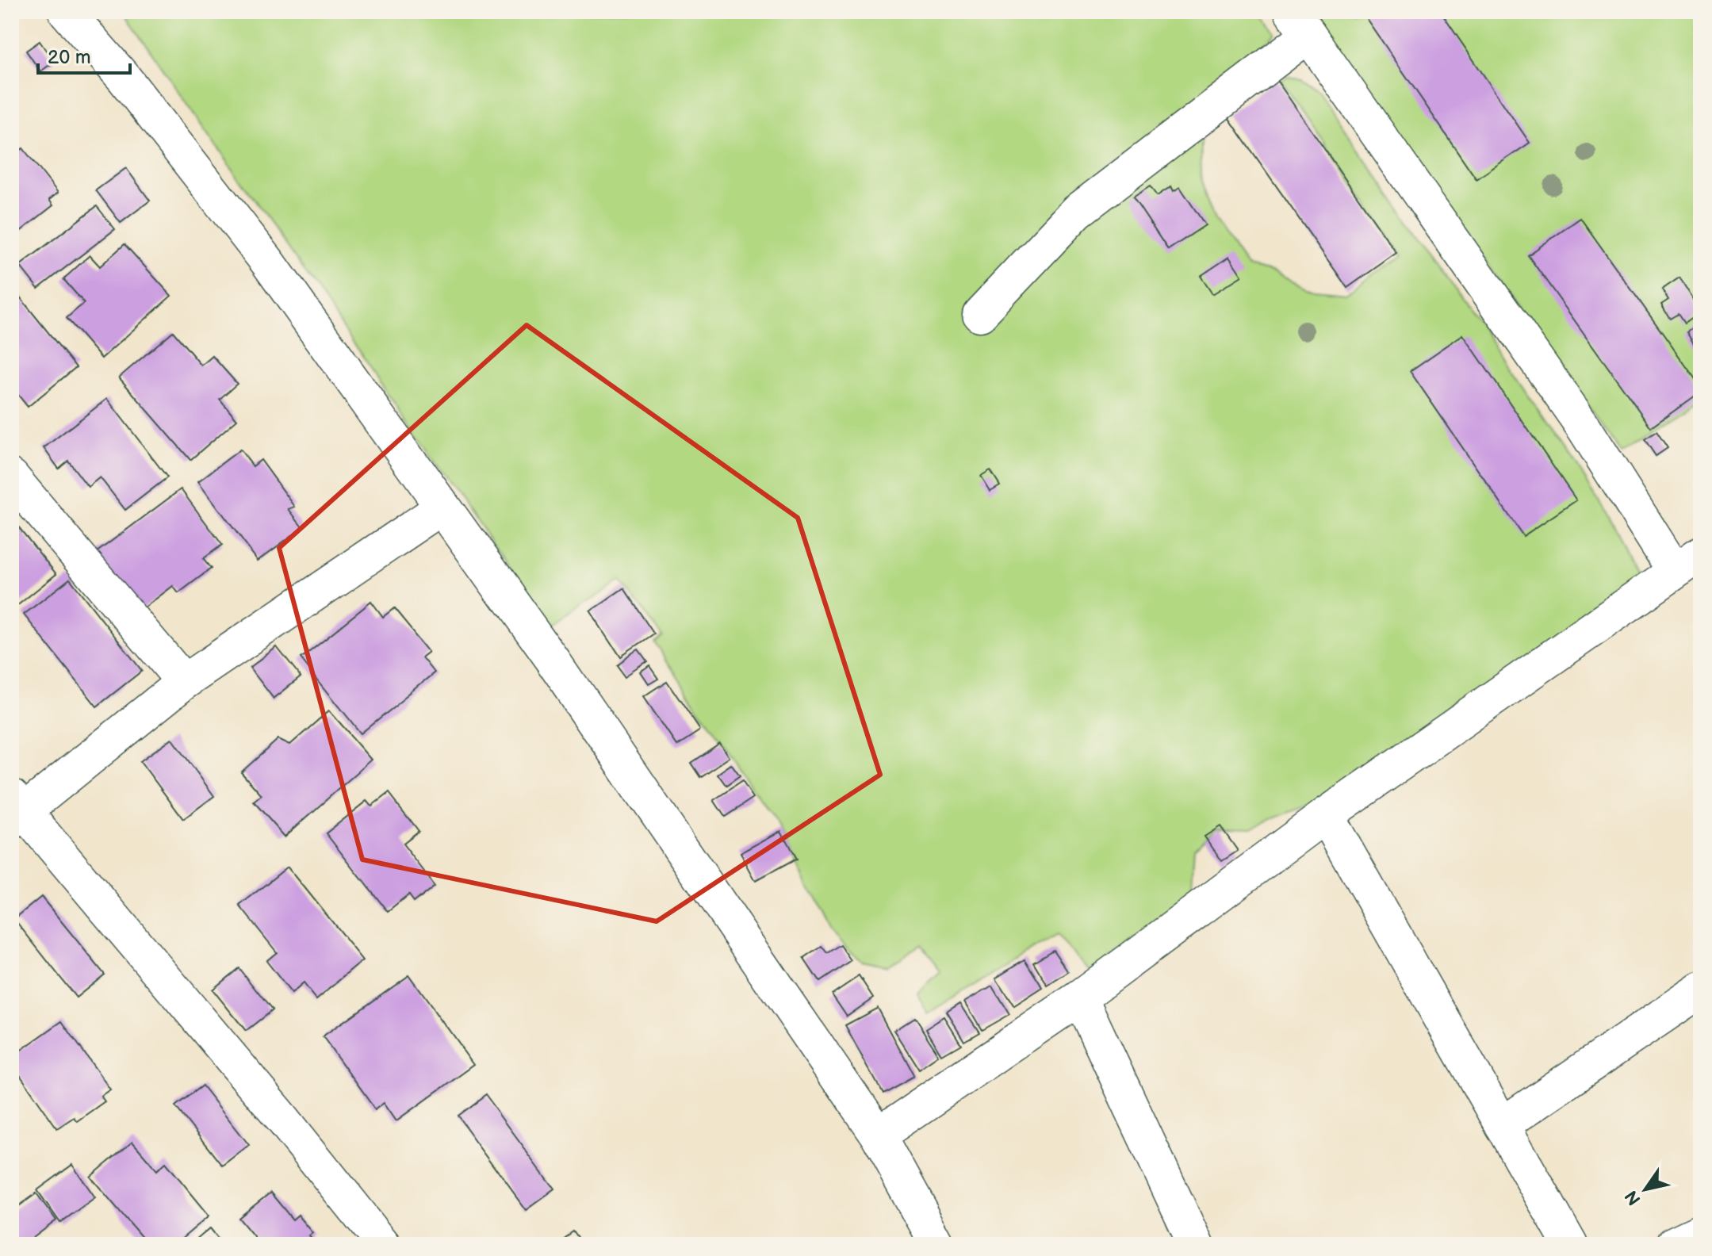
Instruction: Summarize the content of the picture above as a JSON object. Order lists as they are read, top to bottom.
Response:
{
  "scale_bar": "20 m",
  "north": "bottom left"
}
